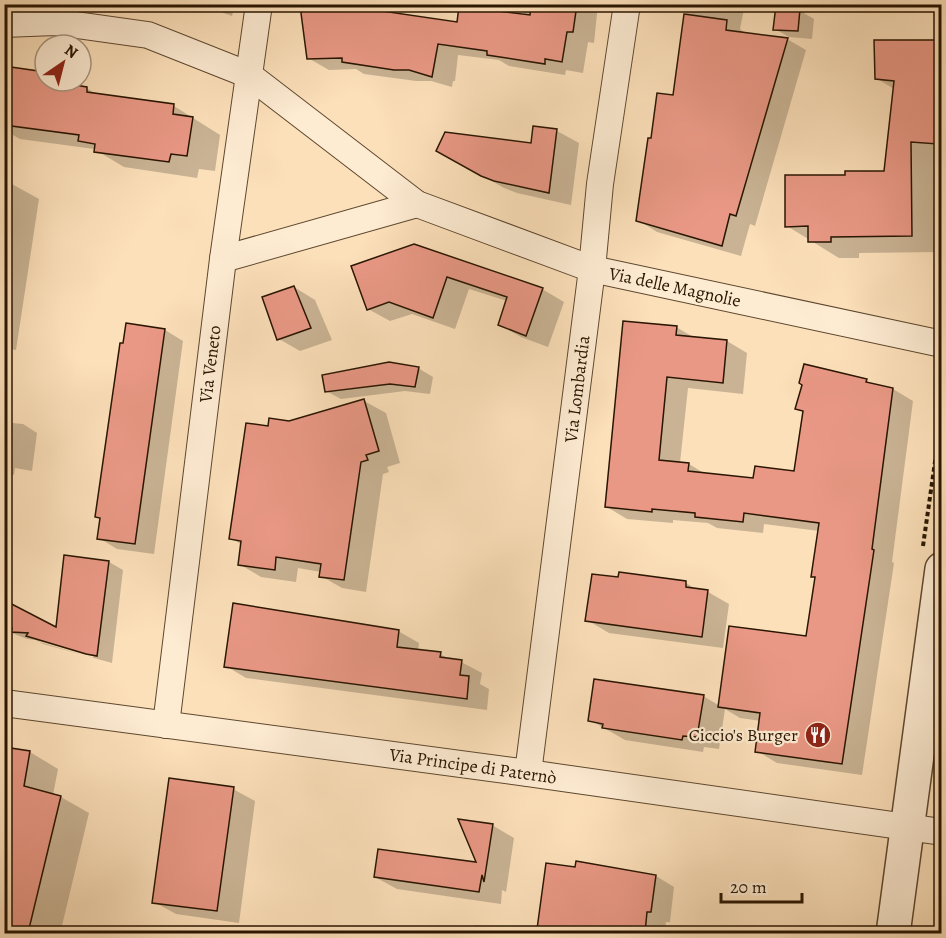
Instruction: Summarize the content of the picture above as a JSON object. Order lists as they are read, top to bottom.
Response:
{
  "streets": {
    "street": [
      "Via delle Magnolie",
      "Via Veneto",
      "Via Lombardia",
      "Via Principe di Paternò"
    ]
  },
  "crossings": [
    ["Via delle Magnolie", "Via Veneto"],
    ["Via delle Magnolie", "Via Lombardia"],
    ["Via Veneto", "Via Principe di Paternò"],
    ["Via Lombardia", "Via Principe di Paternò"]
  ],
  "places": {
    "restaurant": ["Ciccio's Burger"]
  },
  "scale_bar": "20 m",
  "north": "top right"
}
